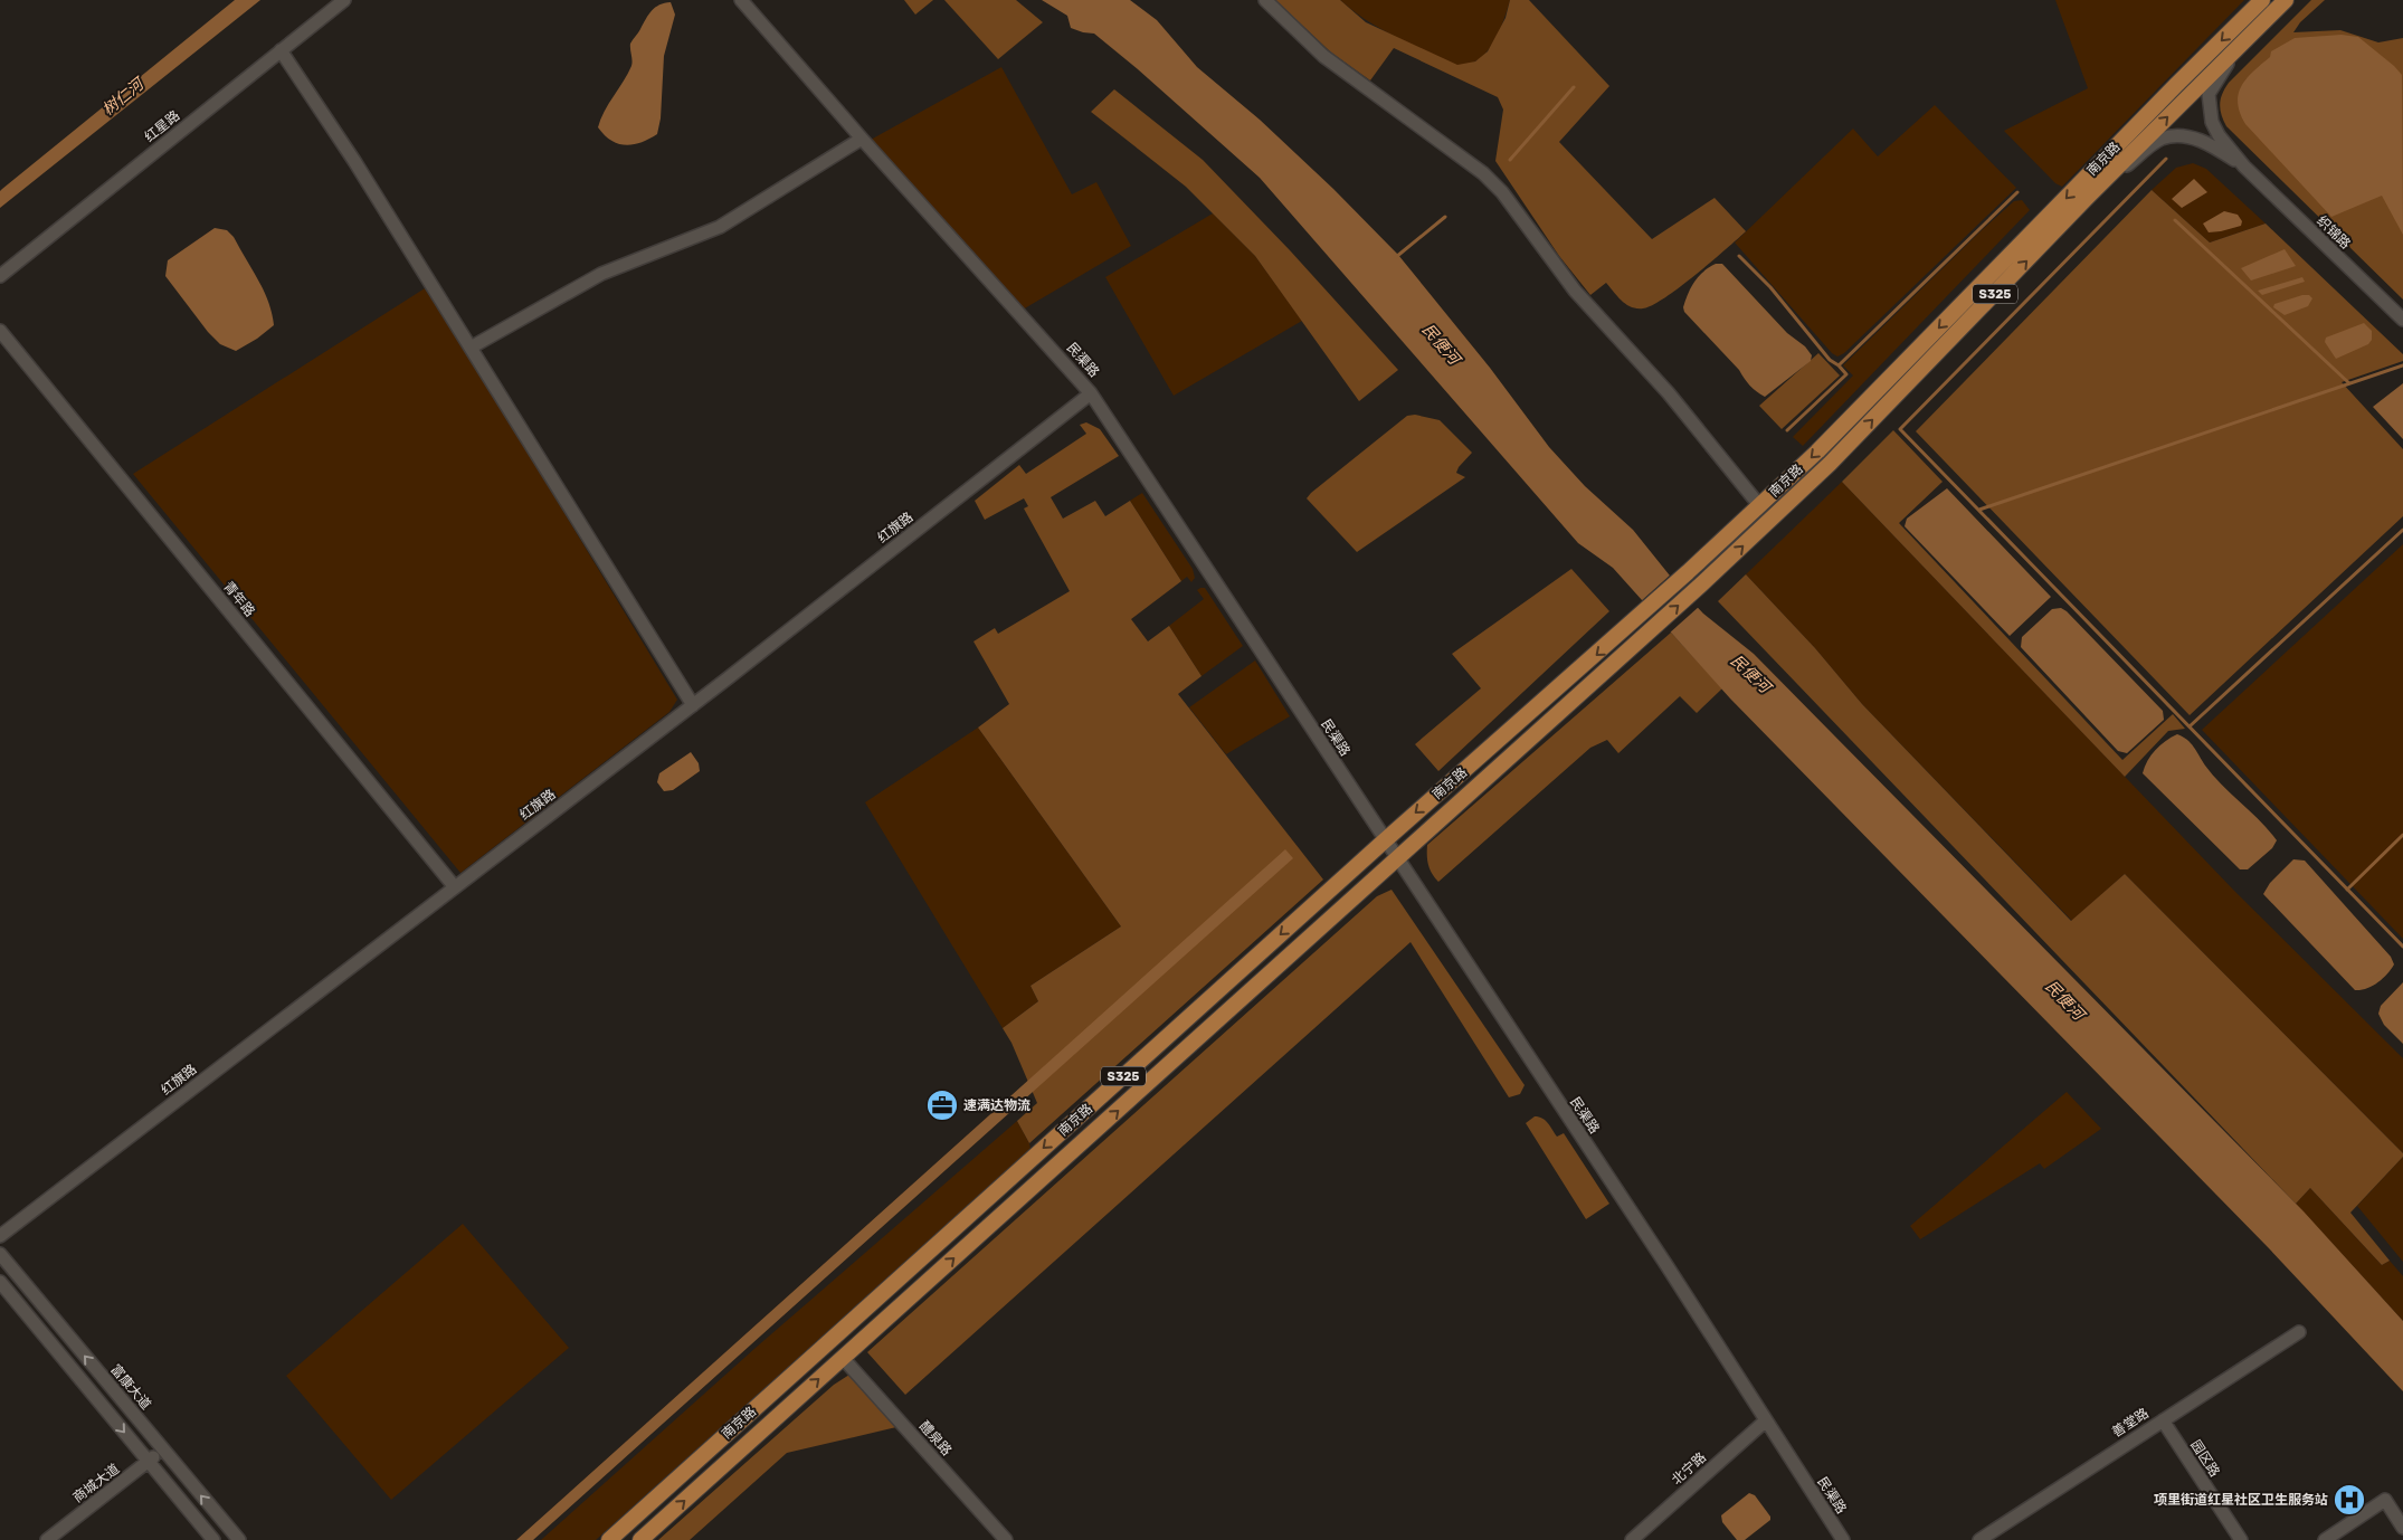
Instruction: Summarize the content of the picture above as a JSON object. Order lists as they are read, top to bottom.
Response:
{
  "streets": {
    "main road": ["南京路", "S325"],
    "street": [
      "红星路",
      "织锦路",
      "民渠路",
      "红旗路",
      "青年路",
      "富康大道",
      "善堂路",
      "醴泉路",
      "园区路",
      "北宁路",
      "商城大道"
    ]
  },
  "crossings": [
    ["南京路", "民渠路"],
    ["南京路", "醴泉路"],
    ["民渠路", "红旗路"],
    ["民渠路", "北宁路"],
    ["红旗路", "青年路"],
    ["富康大道", "商城大道"],
    ["善堂路", "园区路"]
  ],
  "water": ["树仁河", "民便河"],
  "places": {
    "office": ["速满达物流"],
    "hospital": ["项里街道红星社区卫生服务站"]
  }
}
